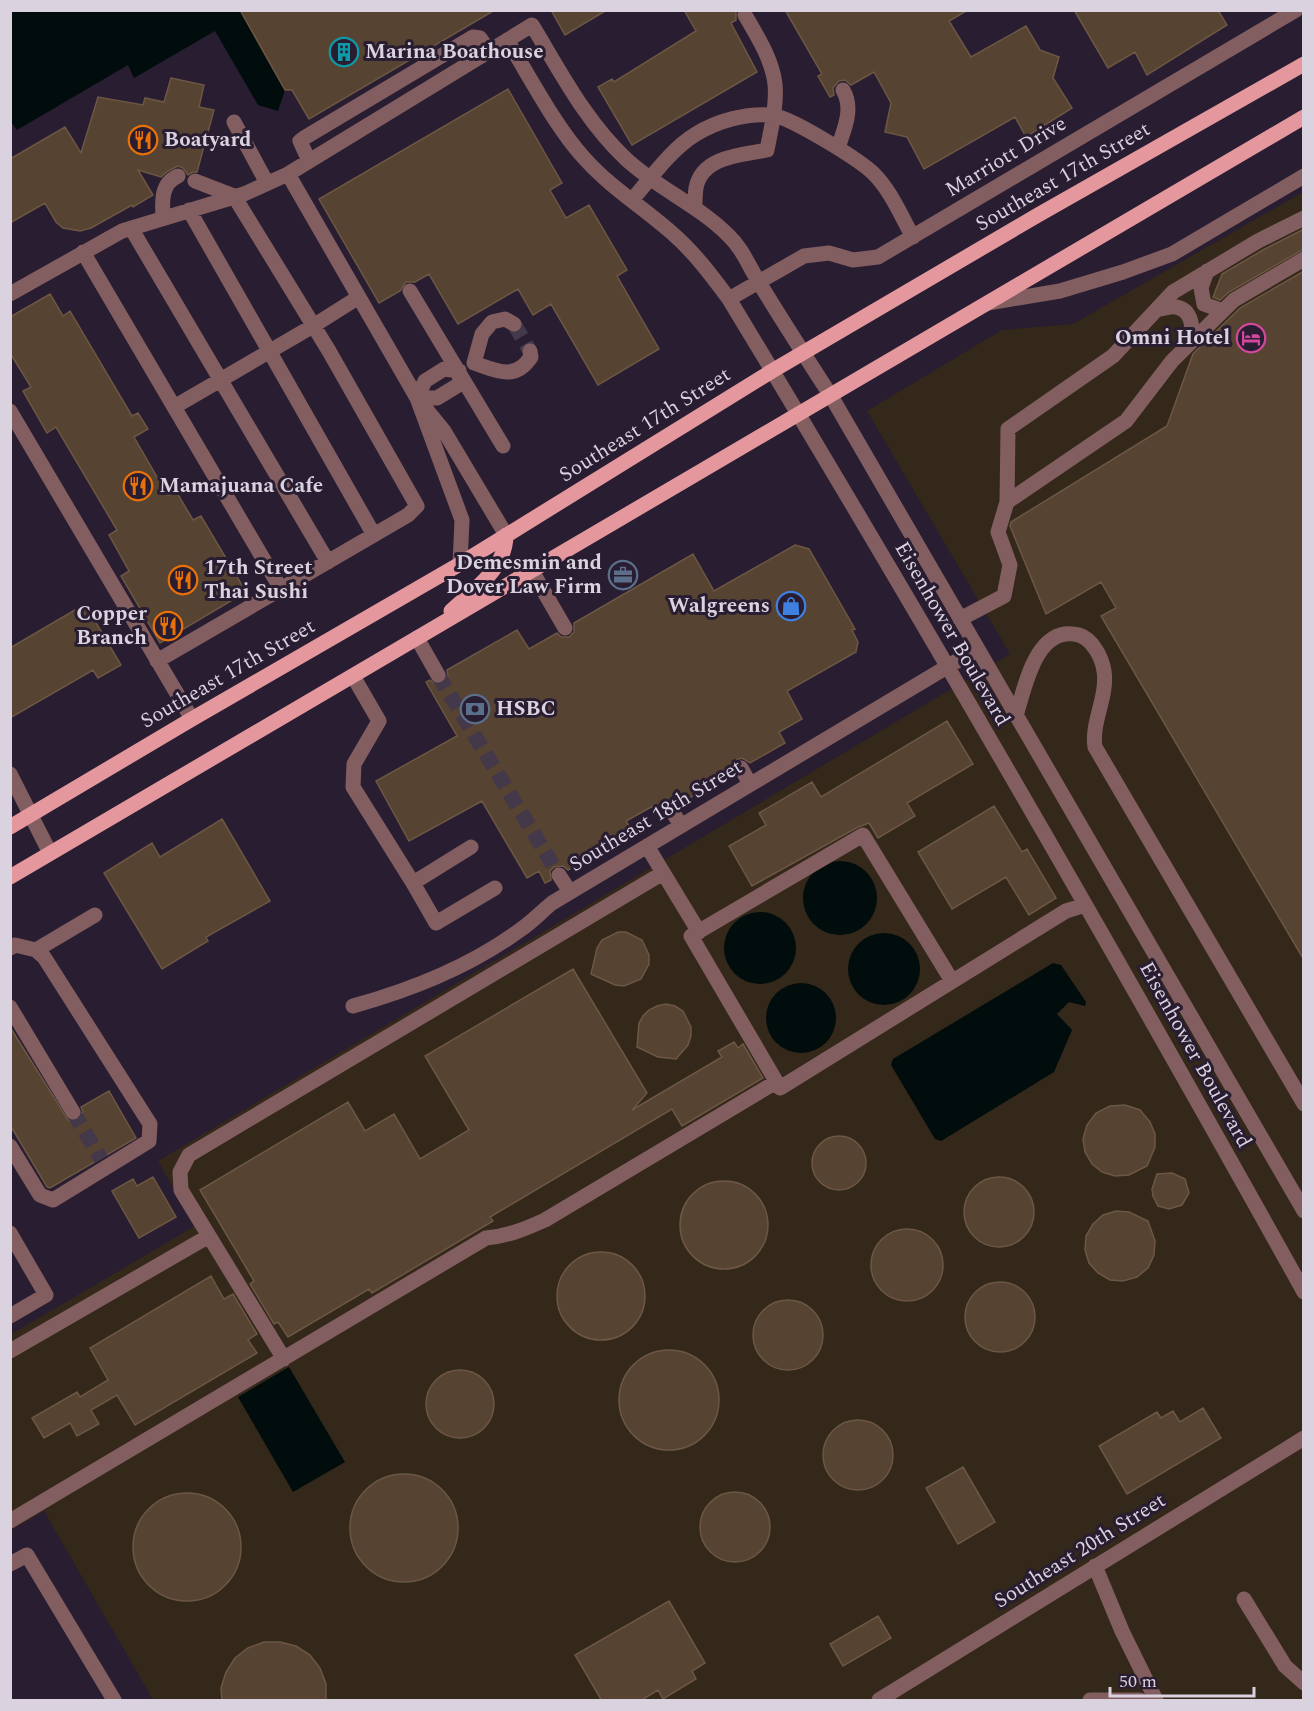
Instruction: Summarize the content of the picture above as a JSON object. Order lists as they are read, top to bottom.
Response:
{
  "streets": {
    "main road": ["Southeast 17th Street"],
    "street": [
      "Marriott Drive",
      "Eisenhower Boulevard",
      "Southeast 18th Street",
      "Southeast 20th Street"
    ]
  },
  "crossings": [
    ["Marriott Drive", "Eisenhower Boulevard"],
    ["Southeast 17th Street", "Eisenhower Boulevard"],
    ["Eisenhower Boulevard", "Southeast 18th Street"]
  ],
  "places": {
    "building": ["Marina Boathouse"],
    "restaurant": [
      "Boatyard",
      "Mamajuana Cafe",
      "17th Street Thai Sushi",
      "Copper Branch"
    ],
    "hotel": ["Omni Hotel"],
    "office": ["Demesmin and Dover Law Firm"],
    "shop": ["Walgreens"],
    "bank": ["HSBC"]
  },
  "scale_bar": "50 m"
}
